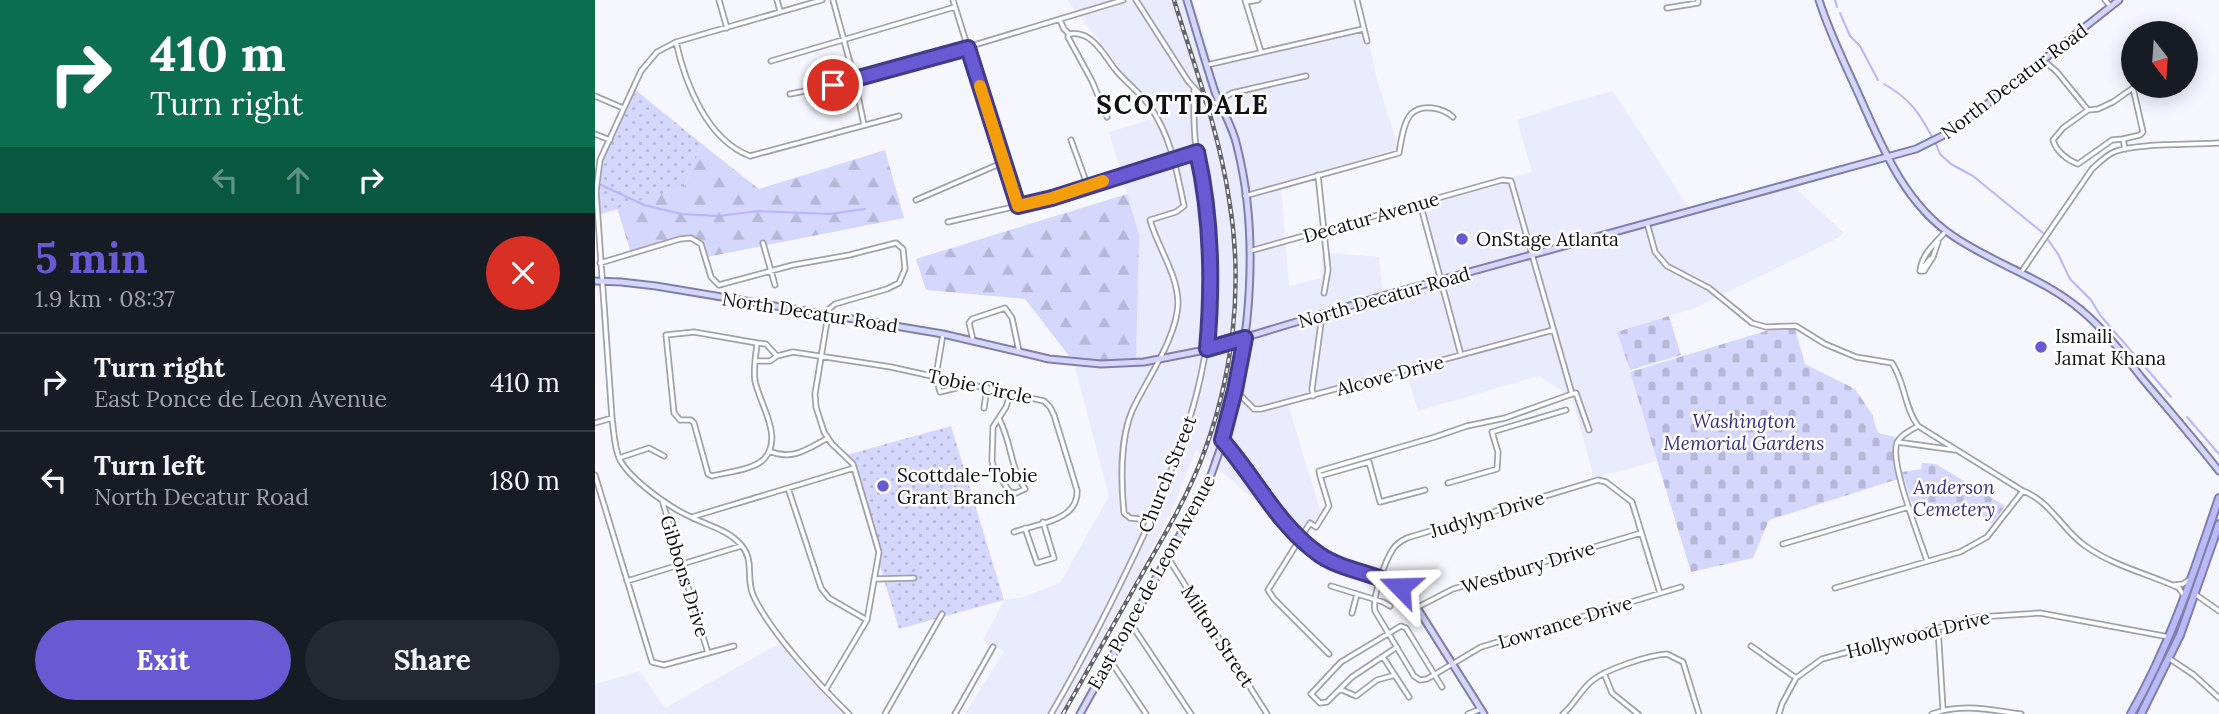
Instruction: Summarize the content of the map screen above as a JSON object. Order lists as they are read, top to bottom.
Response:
{
  "streets": {
    "main road": ["North Decatur Road", "East Ponce de Leon Avenue"],
    "street": [
      "Decatur Avenue",
      "Alcove Drive",
      "Tobie Circle",
      "Church Street",
      "Judylyn Drive",
      "Westbury Drive",
      "Gibbons Drive",
      "Lowrance Drive",
      "Hollywood Drive",
      "Milton Street"
    ]
  },
  "crossings": [
    ["North Decatur Road", "Decatur Avenue"],
    ["North Decatur Road", "Church Street"],
    ["North Decatur Road", "East Ponce de Leon Avenue"],
    ["Decatur Avenue", "East Ponce de Leon Avenue"],
    ["Alcove Drive", "East Ponce de Leon Avenue"],
    ["Judylyn Drive", "Westbury Drive"],
    ["East Ponce de Leon Avenue", "Milton Street"]
  ],
  "districts": ["SCOTTDALE"],
  "parks": ["Washington Memorial Gardens", "Anderson Cemetery"],
  "places": ["OnStage Atlanta", "Ismaili Jamat Khana", "Scottdale-Tobie Grant Branch"],
  "north": "bottom",
  "page": {
    "turn": ["410 m", "Turn right"],
    "heading": ["5 min", "1.9 km · 08:37"],
    "list": [
      {
        "name": "Turn right",
        "note": "East Ponce de Leon Avenue",
        "value": "410 m"
      },
      {
        "name": "Turn left",
        "note": "North Decatur Road",
        "value": "180 m"
      }
    ],
    "buttons": ["Exit", "Share"]
  }
}
